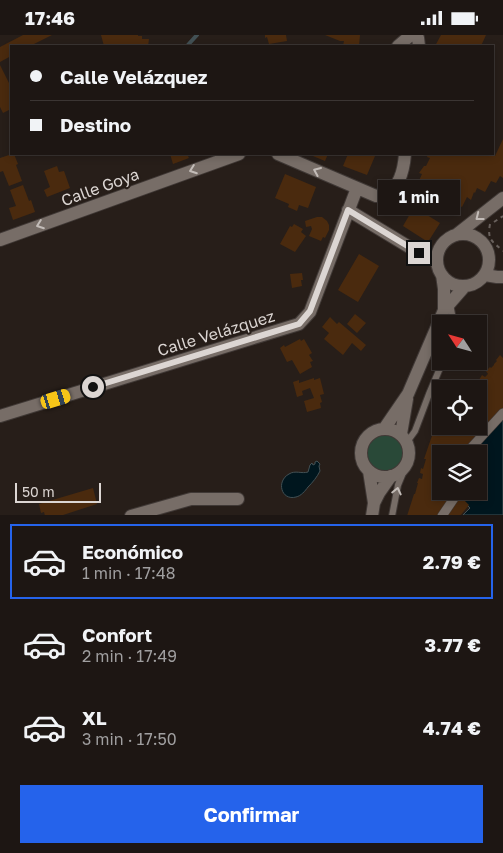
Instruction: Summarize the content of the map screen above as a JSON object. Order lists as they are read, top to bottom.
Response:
{
  "streets": {
    "street": ["Calle Goya", "Calle Velázquez"]
  },
  "one_way": ["Calle Goya"],
  "scale_bar": "50 m",
  "north": "top left",
  "page": {
    "status": "17:46",
    "banner": ["Calle Velázquez", "Destino"],
    "bubble": "1 min",
    "scale": "50 m",
    "list": [
      {
        "name": "Económico",
        "note": "1 min · 17:48",
        "value": "2.79 €"
      },
      {
        "name": "Confort",
        "note": "2 min · 17:49",
        "value": "3.77 €"
      },
      {
        "name": "XL",
        "note": "3 min · 17:50",
        "value": "4.74 €"
      }
    ],
    "buttons": "Confirmar"
  }
}
